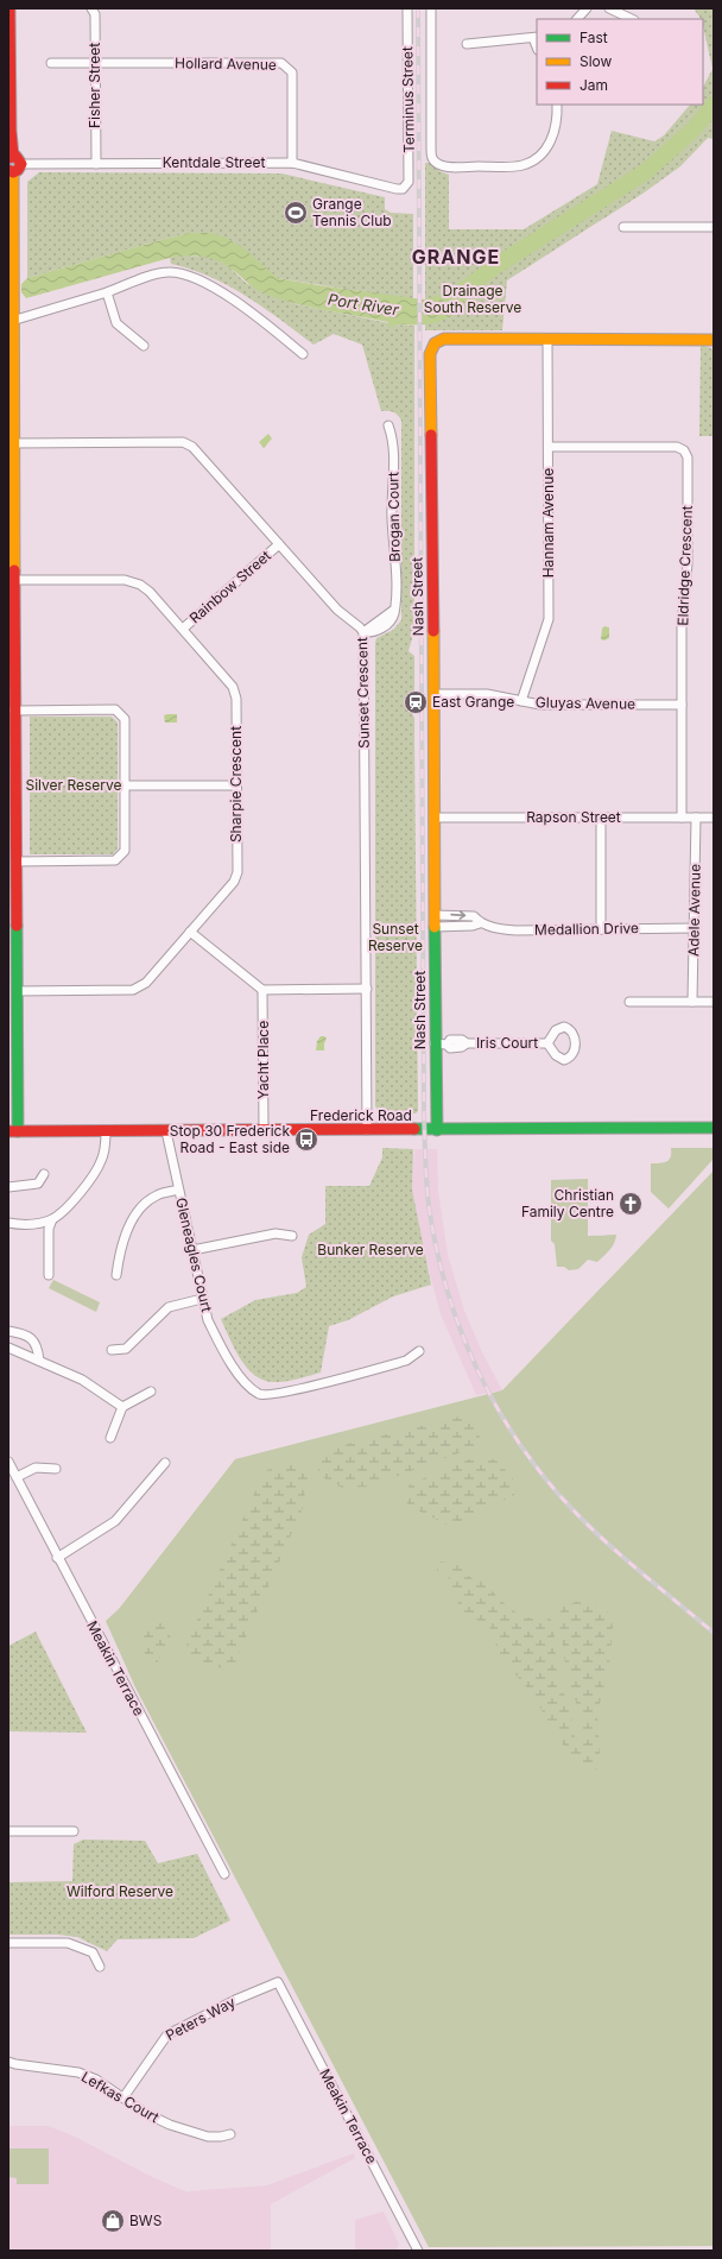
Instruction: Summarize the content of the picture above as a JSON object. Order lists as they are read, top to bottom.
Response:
{
  "streets": {
    "street": [
      "Hollard Avenue",
      "Fisher Street",
      "Terminus Street",
      "Kentdale Street",
      "Brogan Court",
      "Hannam Avenue",
      "Eldridge Crescent",
      "Rainbow Street",
      "Nash Street",
      "Sunset Crescent",
      "Gluyas Avenue",
      "Sharpie Crescent",
      "Rapson Street",
      "Adele Avenue",
      "Medallion Drive",
      "Iris Court",
      "Yacht Place",
      "Frederick Road",
      "Gleneagles Court",
      "Meakin Terrace",
      "Peters Way",
      "Lefkas Court"
    ]
  },
  "crossings": [
    ["Hollard Avenue", "Fisher Street"],
    ["Hollard Avenue", "Kentdale Street"],
    ["Fisher Street", "Kentdale Street"],
    ["Terminus Street", "Kentdale Street"],
    ["Brogan Court", "Sunset Crescent"],
    ["Hannam Avenue", "Eldridge Crescent"],
    ["Hannam Avenue", "Nash Street"],
    ["Hannam Avenue", "Gluyas Avenue"],
    ["Eldridge Crescent", "Gluyas Avenue"],
    ["Eldridge Crescent", "Rapson Street"],
    ["Rainbow Street", "Sunset Crescent"],
    ["Rainbow Street", "Sharpie Crescent"],
    ["Nash Street", "Gluyas Avenue"],
    ["Nash Street", "Rapson Street"],
    ["Nash Street", "Medallion Drive"],
    ["Nash Street", "Iris Court"],
    ["Nash Street", "Frederick Road"],
    ["Sunset Crescent", "Frederick Road"],
    ["Rapson Street", "Adele Avenue"],
    ["Adele Avenue", "Medallion Drive"],
    ["Yacht Place", "Frederick Road"],
    ["Frederick Road", "Gleneagles Court"],
    ["Meakin Terrace", "Peters Way"],
    ["Peters Way", "Lefkas Court"]
  ],
  "districts": ["GRANGE"],
  "water": ["Port River"],
  "parks": [
    "Drainage South Reserve",
    "Silver Reserve",
    "Sunset Reserve",
    "Bunker Reserve",
    "Wilford Reserve"
  ],
  "places": {
    "sports": ["Grange Tennis Club"],
    "station": ["East Grange"],
    "bus stop": ["Stop 30 Frederick Road - East side"],
    "church": ["Christian Family Centre"],
    "shop": ["BWS"]
  },
  "legend": ["Fast", "Slow", "Jam"]
}
